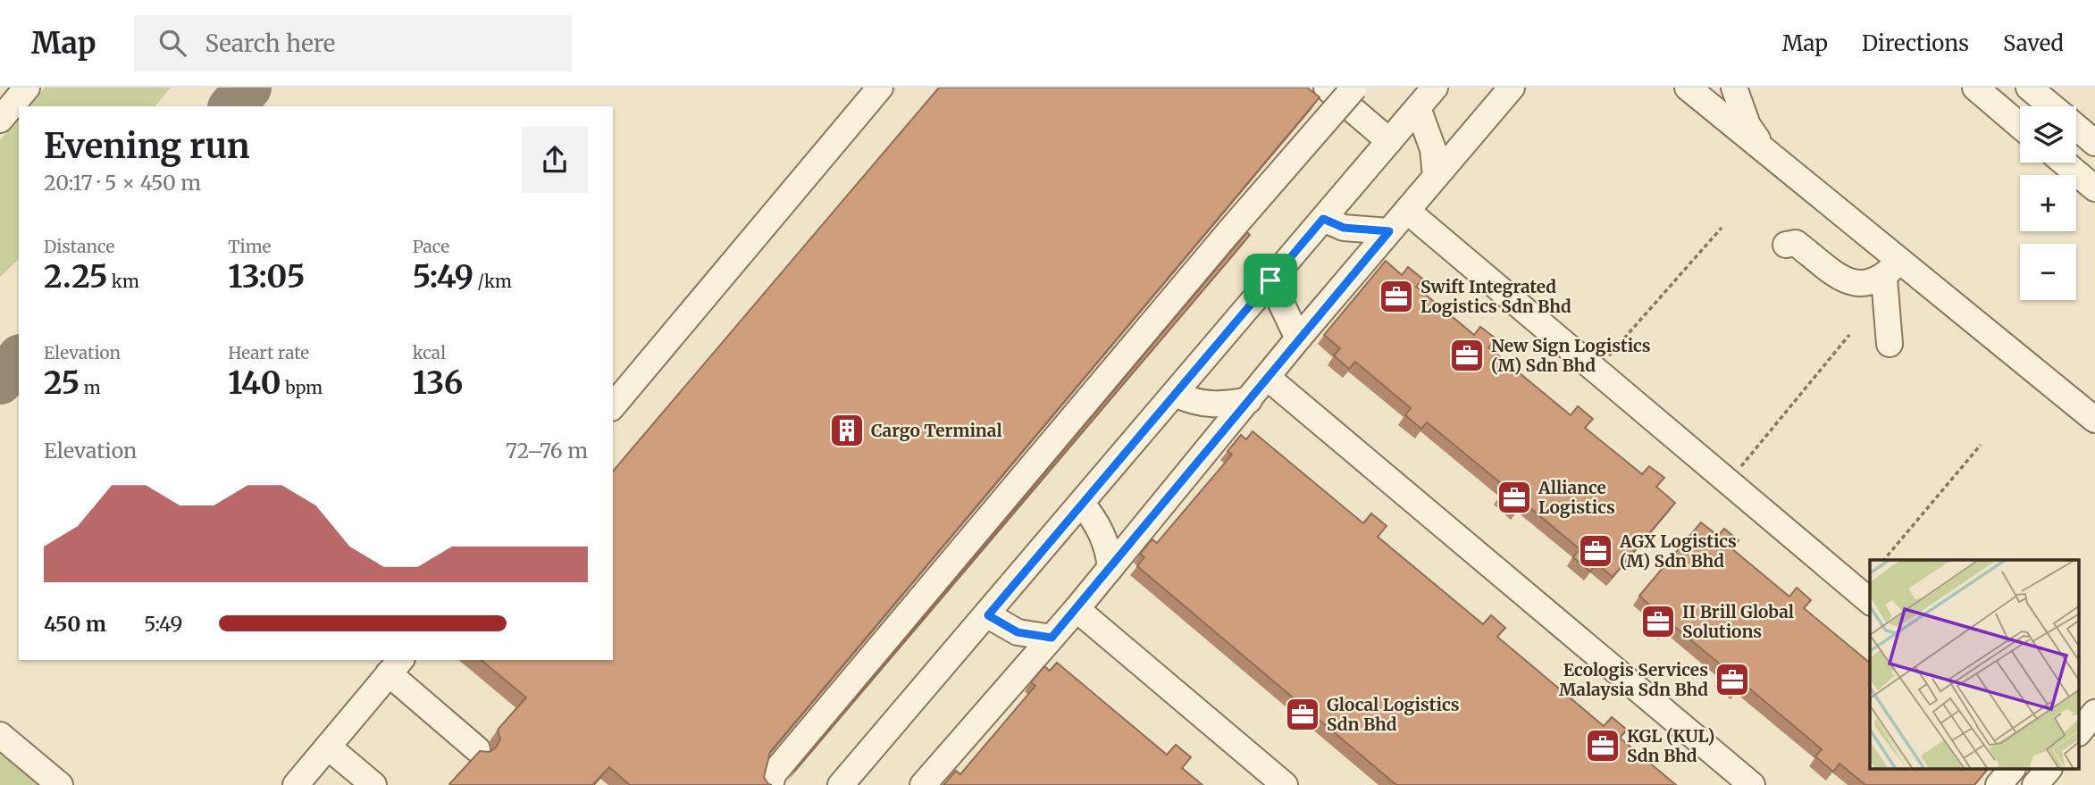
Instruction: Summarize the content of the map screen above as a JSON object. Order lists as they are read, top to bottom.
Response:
{
  "places": {
    "office": [
      "Swift Integrated Logistics Sdn Bhd",
      "New Sign Logistics (M) Sdn Bhd",
      "Alliance Logistics",
      "AGX Logistics (M) Sdn Bhd",
      "II Brill Global Solutions",
      "Ecologis Services Malaysia Sdn Bhd",
      "Glocal Logistics Sdn Bhd",
      "KGL (KUL) Sdn Bhd"
    ],
    "building": ["Cargo Terminal"]
  },
  "page": {
    "header": "Map",
    "search": "Search here",
    "nav": ["Map", "Directions", "Saved"],
    "map_buttons": ["+", "−"],
    "heading": ["Evening run", "20:17 · 5 × 450 m"],
    "stats": [
      ["Distance", "2.25 km"],
      ["Time", "13:05"],
      ["Pace", "5:49 /km"],
      ["Elevation", "25 m"],
      ["Heart rate", "140 bpm"],
      ["kcal", "136"]
    ],
    "chart": ["Elevation", "72–76 m"],
    "list": [
      {
        "name": "450 m",
        "note": "5:49"
      }
    ]
  }
}
